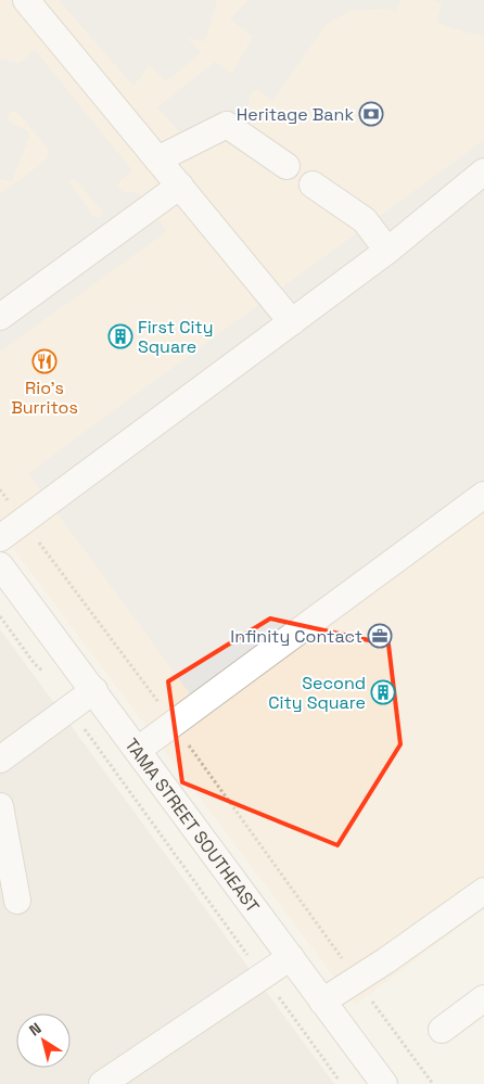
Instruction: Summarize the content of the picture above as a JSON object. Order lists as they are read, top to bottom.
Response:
{
  "streets": {
    "street": ["TAMA STREET SOUTHEAST"]
  },
  "places": {
    "bank": ["Heritage Bank"],
    "building": ["First City Square", "Second City Square"],
    "restaurant": ["Rio's Burritos"],
    "office": ["Infinity Contact"]
  },
  "north": "top left"
}
